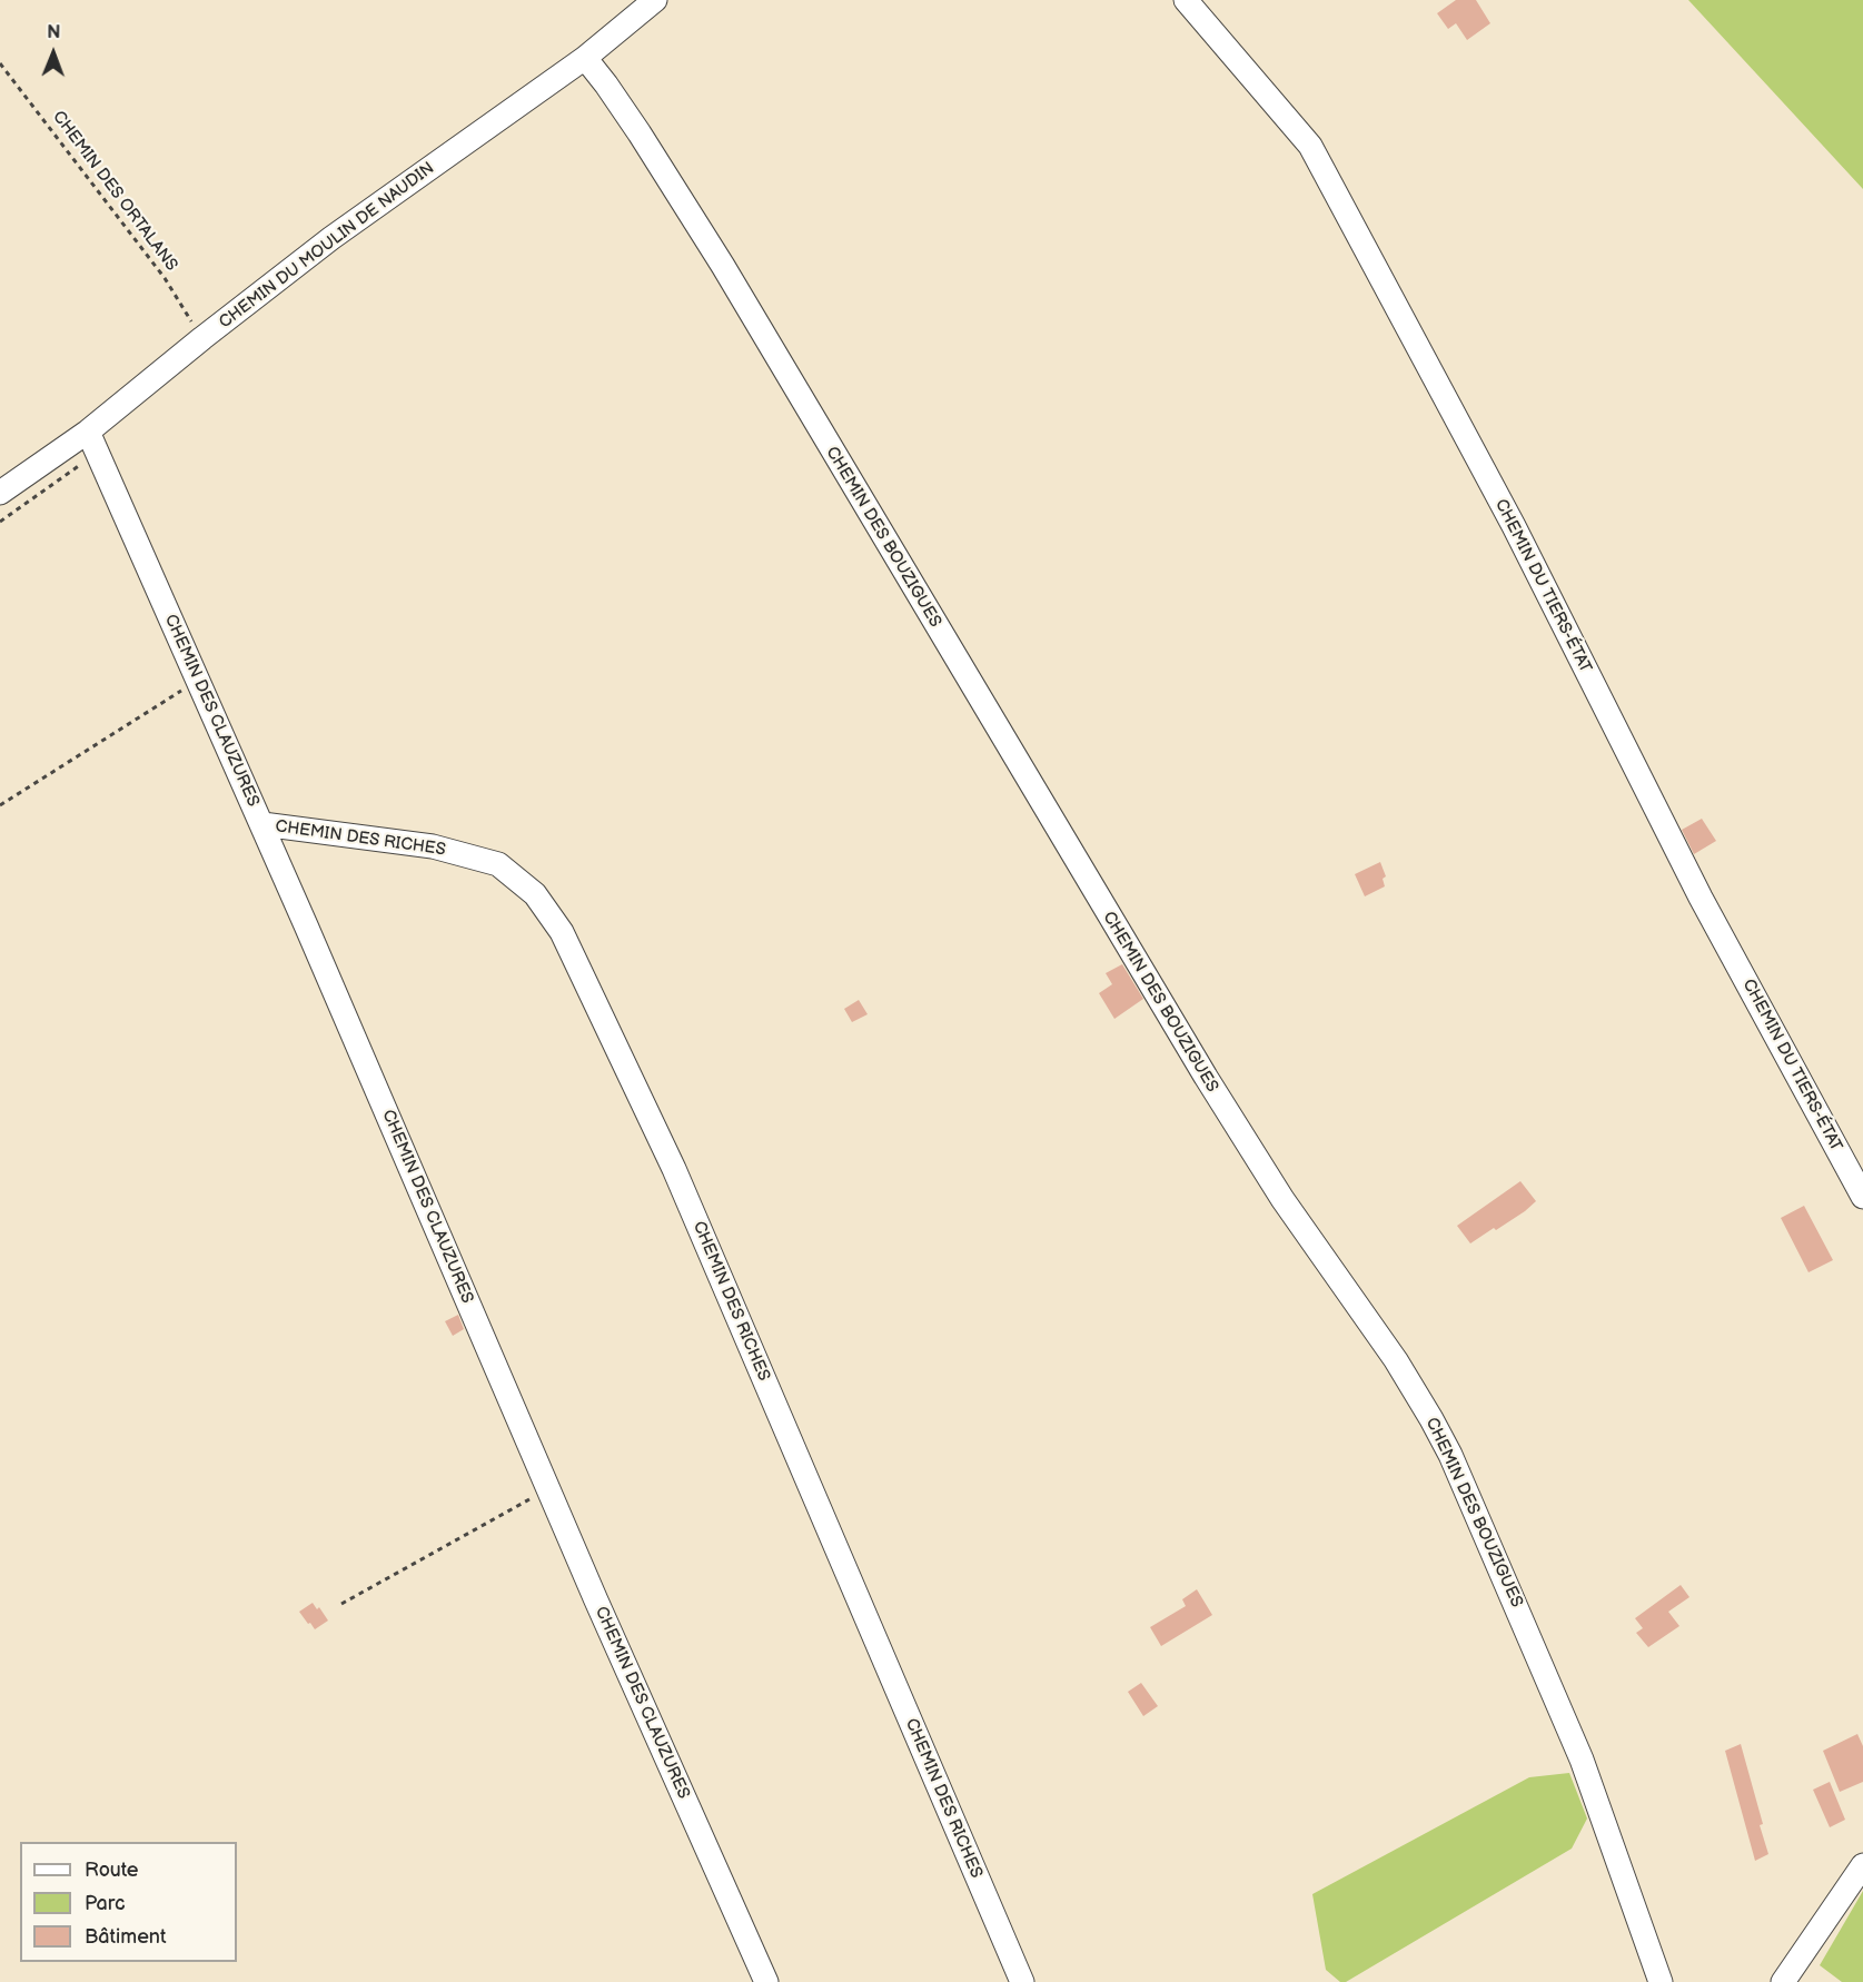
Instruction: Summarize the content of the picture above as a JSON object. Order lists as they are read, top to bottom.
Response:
{
  "streets": {
    "street": [
      "CHEMIN DU MOULIN DE NAUDIN",
      "CHEMIN DES BOUZIGUES",
      "CHEMIN DU TIERS-ÉTAT",
      "CHEMIN DES CLAUZURES",
      "CHEMIN DES RICHES"
    ],
    "path": ["CHEMIN DES ORTALANS"]
  },
  "crossings": [
    ["CHEMIN DES ORTALANS", "CHEMIN DU MOULIN DE NAUDIN"],
    ["CHEMIN DU MOULIN DE NAUDIN", "CHEMIN DES BOUZIGUES"],
    ["CHEMIN DU MOULIN DE NAUDIN", "CHEMIN DES CLAUZURES"],
    ["CHEMIN DES CLAUZURES", "CHEMIN DES RICHES"]
  ],
  "legend": ["Route", "Parc", "Bâtiment"],
  "north": "top"
}
